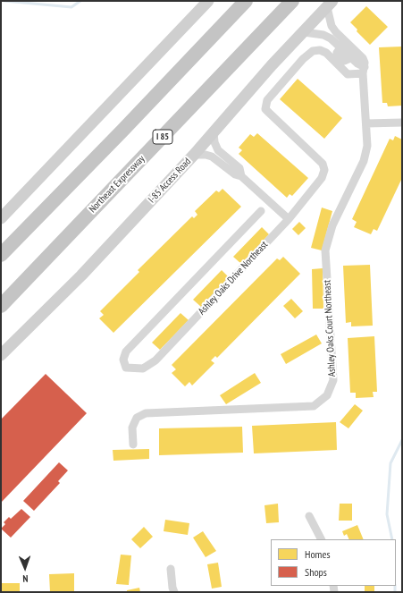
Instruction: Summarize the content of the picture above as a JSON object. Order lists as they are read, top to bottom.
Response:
{
  "streets": {
    "highway": ["I 85", "Northeast Expressway"],
    "main road": ["I-85 Access Road"],
    "street": ["Ashley Oaks Drive Northeast", "Ashley Oaks Court Northeast"]
  },
  "crossings": [
    ["I-85 Access Road", "Ashley Oaks Court Northeast"],
    ["Ashley Oaks Drive Northeast", "Ashley Oaks Court Northeast"]
  ],
  "legend": ["Homes", "Shops"],
  "north": "bottom"
}
